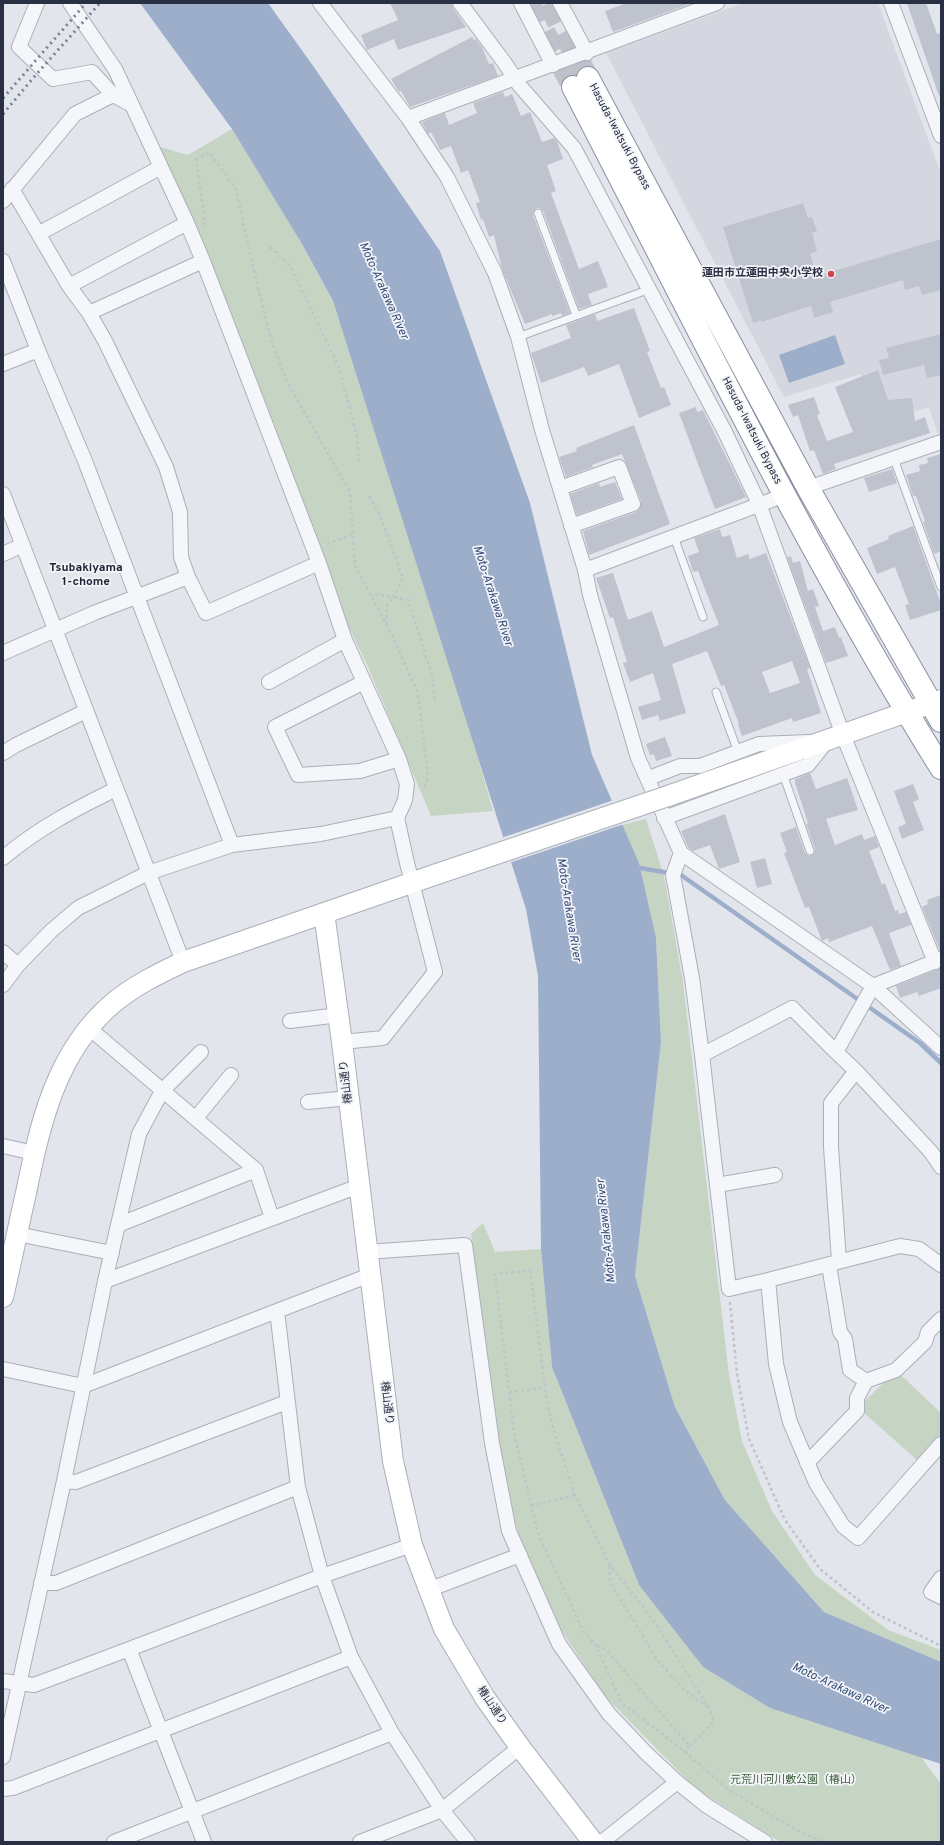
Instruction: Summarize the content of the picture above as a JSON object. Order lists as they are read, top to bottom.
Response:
{
  "streets": {
    "highway": ["Hasuda-Iwatsuki Bypass"],
    "street": ["椿山通り"]
  },
  "districts": ["Tsubakiyama 1-chome"],
  "water": ["Moto-Arakawa River"],
  "parks": ["元荒川河川敷公園（椿山）"],
  "places": ["蓮田市立蓮田中央小学校"]
}
